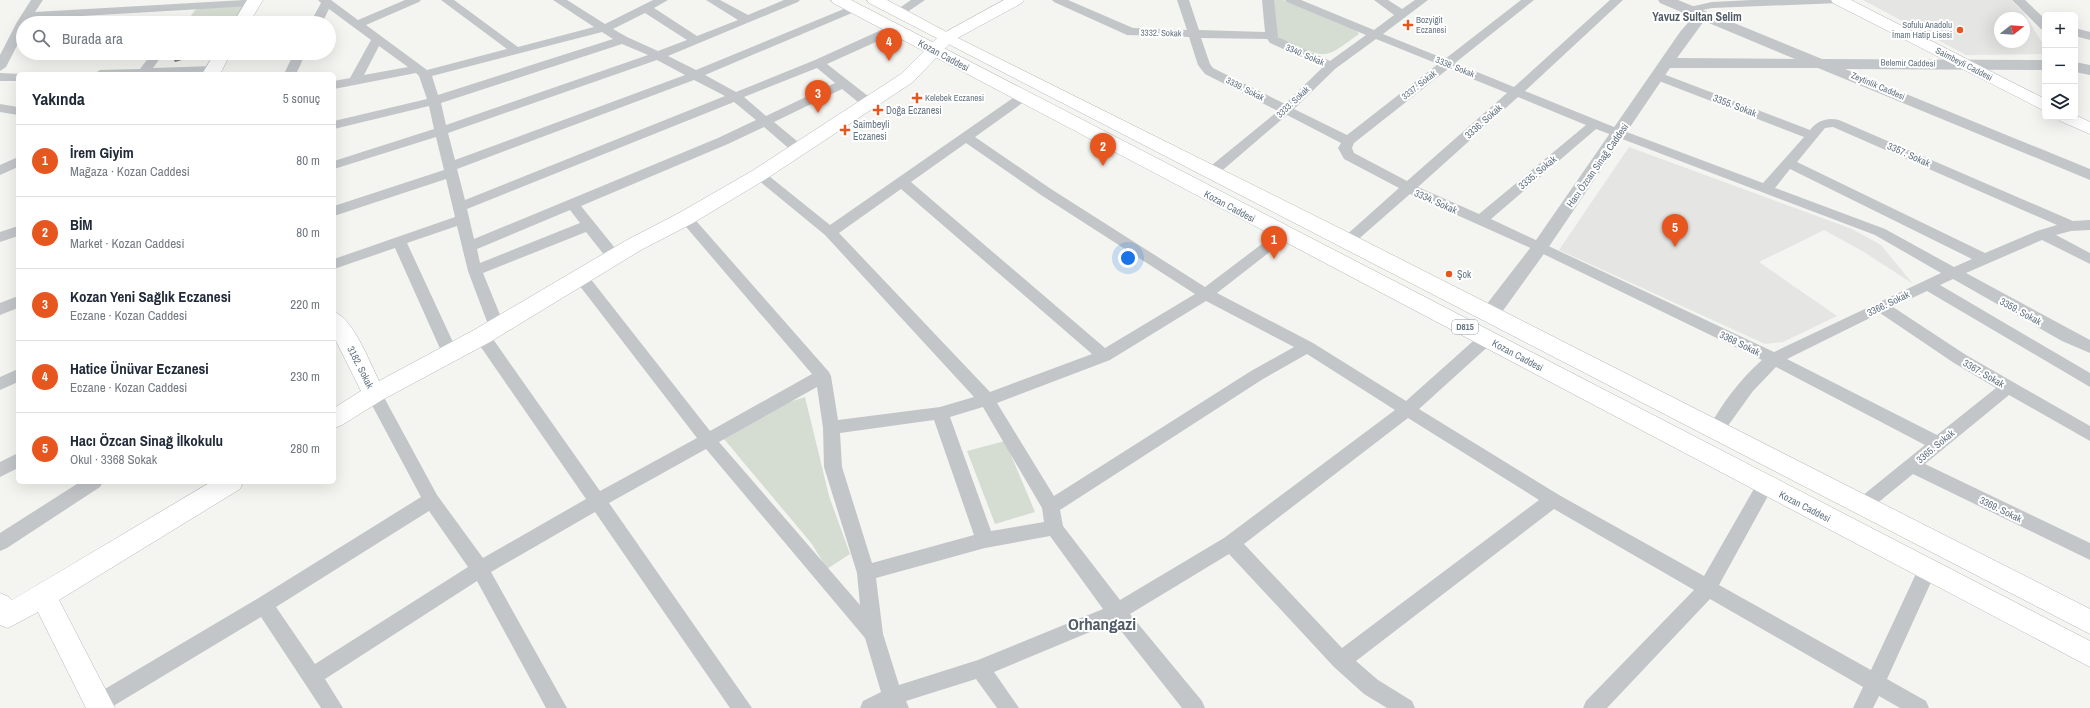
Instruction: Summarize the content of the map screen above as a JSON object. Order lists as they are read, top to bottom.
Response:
{
  "streets": {
    "main road": [
      "Kozan Caddesi",
      "Saimbeyli Caddesi",
      "D815",
      "3182. Sokak"
    ],
    "street": [
      "3332. Sokak",
      "3340. Sokak",
      "Belemir Caddesi",
      "3338. Sokak",
      "3337. Sokak",
      "Zeytinlik Caddesi",
      "3339. Sokak",
      "3333. Sokak",
      "3355. Sokak",
      "3336. Sokak",
      "3357. Sokak",
      "Hacı Özcan Sinağ Caddesi",
      "3335. Sokak",
      "3334. Sokak",
      "3366. Sokak",
      "3359. Sokak",
      "3368 Sokak",
      "3367. Sokak",
      "3365. Sokak",
      "3369. Sokak"
    ]
  },
  "crossings": [
    ["3332. Sokak", "3340. Sokak"],
    ["3332. Sokak", "3339. Sokak"],
    ["Kozan Caddesi", "3333. Sokak"],
    ["Kozan Caddesi", "3336. Sokak"],
    ["Kozan Caddesi", "Hacı Özcan Sinağ Caddesi"],
    ["Kozan Caddesi", "3366. Sokak"],
    ["Kozan Caddesi", "3365. Sokak"],
    ["3340. Sokak", "3333. Sokak"],
    ["Belemir Caddesi", "Saimbeyli Caddesi"],
    ["Belemir Caddesi", "Zeytinlik Caddesi"],
    ["Belemir Caddesi", "3355. Sokak"],
    ["Belemir Caddesi", "Hacı Özcan Sinağ Caddesi"],
    ["3338. Sokak", "3337. Sokak"],
    ["3338. Sokak", "3333. Sokak"],
    ["3338. Sokak", "3336. Sokak"],
    ["3338. Sokak", "3357. Sokak"],
    ["3338. Sokak", "Hacı Özcan Sinağ Caddesi"],
    ["3338. Sokak", "3335. Sokak"],
    ["3338. Sokak", "3359. Sokak"],
    ["3337. Sokak", "3339. Sokak"],
    ["3337. Sokak", "3334. Sokak"],
    ["Zeytinlik Caddesi", "Hacı Özcan Sinağ Caddesi"],
    ["3339. Sokak", "3333. Sokak"],
    ["3339. Sokak", "3334. Sokak"],
    ["3355. Sokak", "3357. Sokak"],
    ["3355. Sokak", "Hacı Özcan Sinağ Caddesi"],
    ["3336. Sokak", "3334. Sokak"],
    ["3357. Sokak", "3366. Sokak"],
    ["3357. Sokak", "3359. Sokak"],
    ["Hacı Özcan Sinağ Caddesi", "3334. Sokak"],
    ["Hacı Özcan Sinağ Caddesi", "3368 Sokak"],
    ["3335. Sokak", "3334. Sokak"],
    ["3334. Sokak", "3368 Sokak"],
    ["3366. Sokak", "3359. Sokak"],
    ["3366. Sokak", "3368 Sokak"],
    ["3366. Sokak", "3367. Sokak"],
    ["3368 Sokak", "3365. Sokak"],
    ["3367. Sokak", "3365. Sokak"],
    ["3365. Sokak", "3369. Sokak"]
  ],
  "districts": ["Yavuz Sultan Selim", "Orhangazi"],
  "places": {
    "health": [
      "Bozyiğit Eczanesi",
      "Kelebek Eczanesi",
      "Doğa Eczanesi",
      "Saimbeyli Eczanesi"
    ],
    "other": ["Sofulu Anadolu İmam Hatip Lisesi", "Şok"]
  },
  "north": "right",
  "page": {
    "map_buttons": ["+", "−"],
    "search": "Burada ara",
    "pins": [
      "4",
      "3",
      "2",
      "5",
      "1"
    ],
    "heading": ["Yakında", "5 sonuç"],
    "list": [
      {
        "mark": "1",
        "name": "İrem Giyim",
        "note": "Mağaza · Kozan Caddesi",
        "value": "80 m"
      },
      {
        "mark": "2",
        "name": "BİM",
        "note": "Market · Kozan Caddesi",
        "value": "80 m"
      },
      {
        "mark": "3",
        "name": "Kozan Yeni Sağlık Eczanesi",
        "note": "Eczane · Kozan Caddesi",
        "value": "220 m"
      },
      {
        "mark": "4",
        "name": "Hatice Ünüvar Eczanesi",
        "note": "Eczane · Kozan Caddesi",
        "value": "230 m"
      },
      {
        "mark": "5",
        "name": "Hacı Özcan Sinağ İlkokulu",
        "note": "Okul · 3368 Sokak",
        "value": "280 m"
      }
    ]
  }
}
